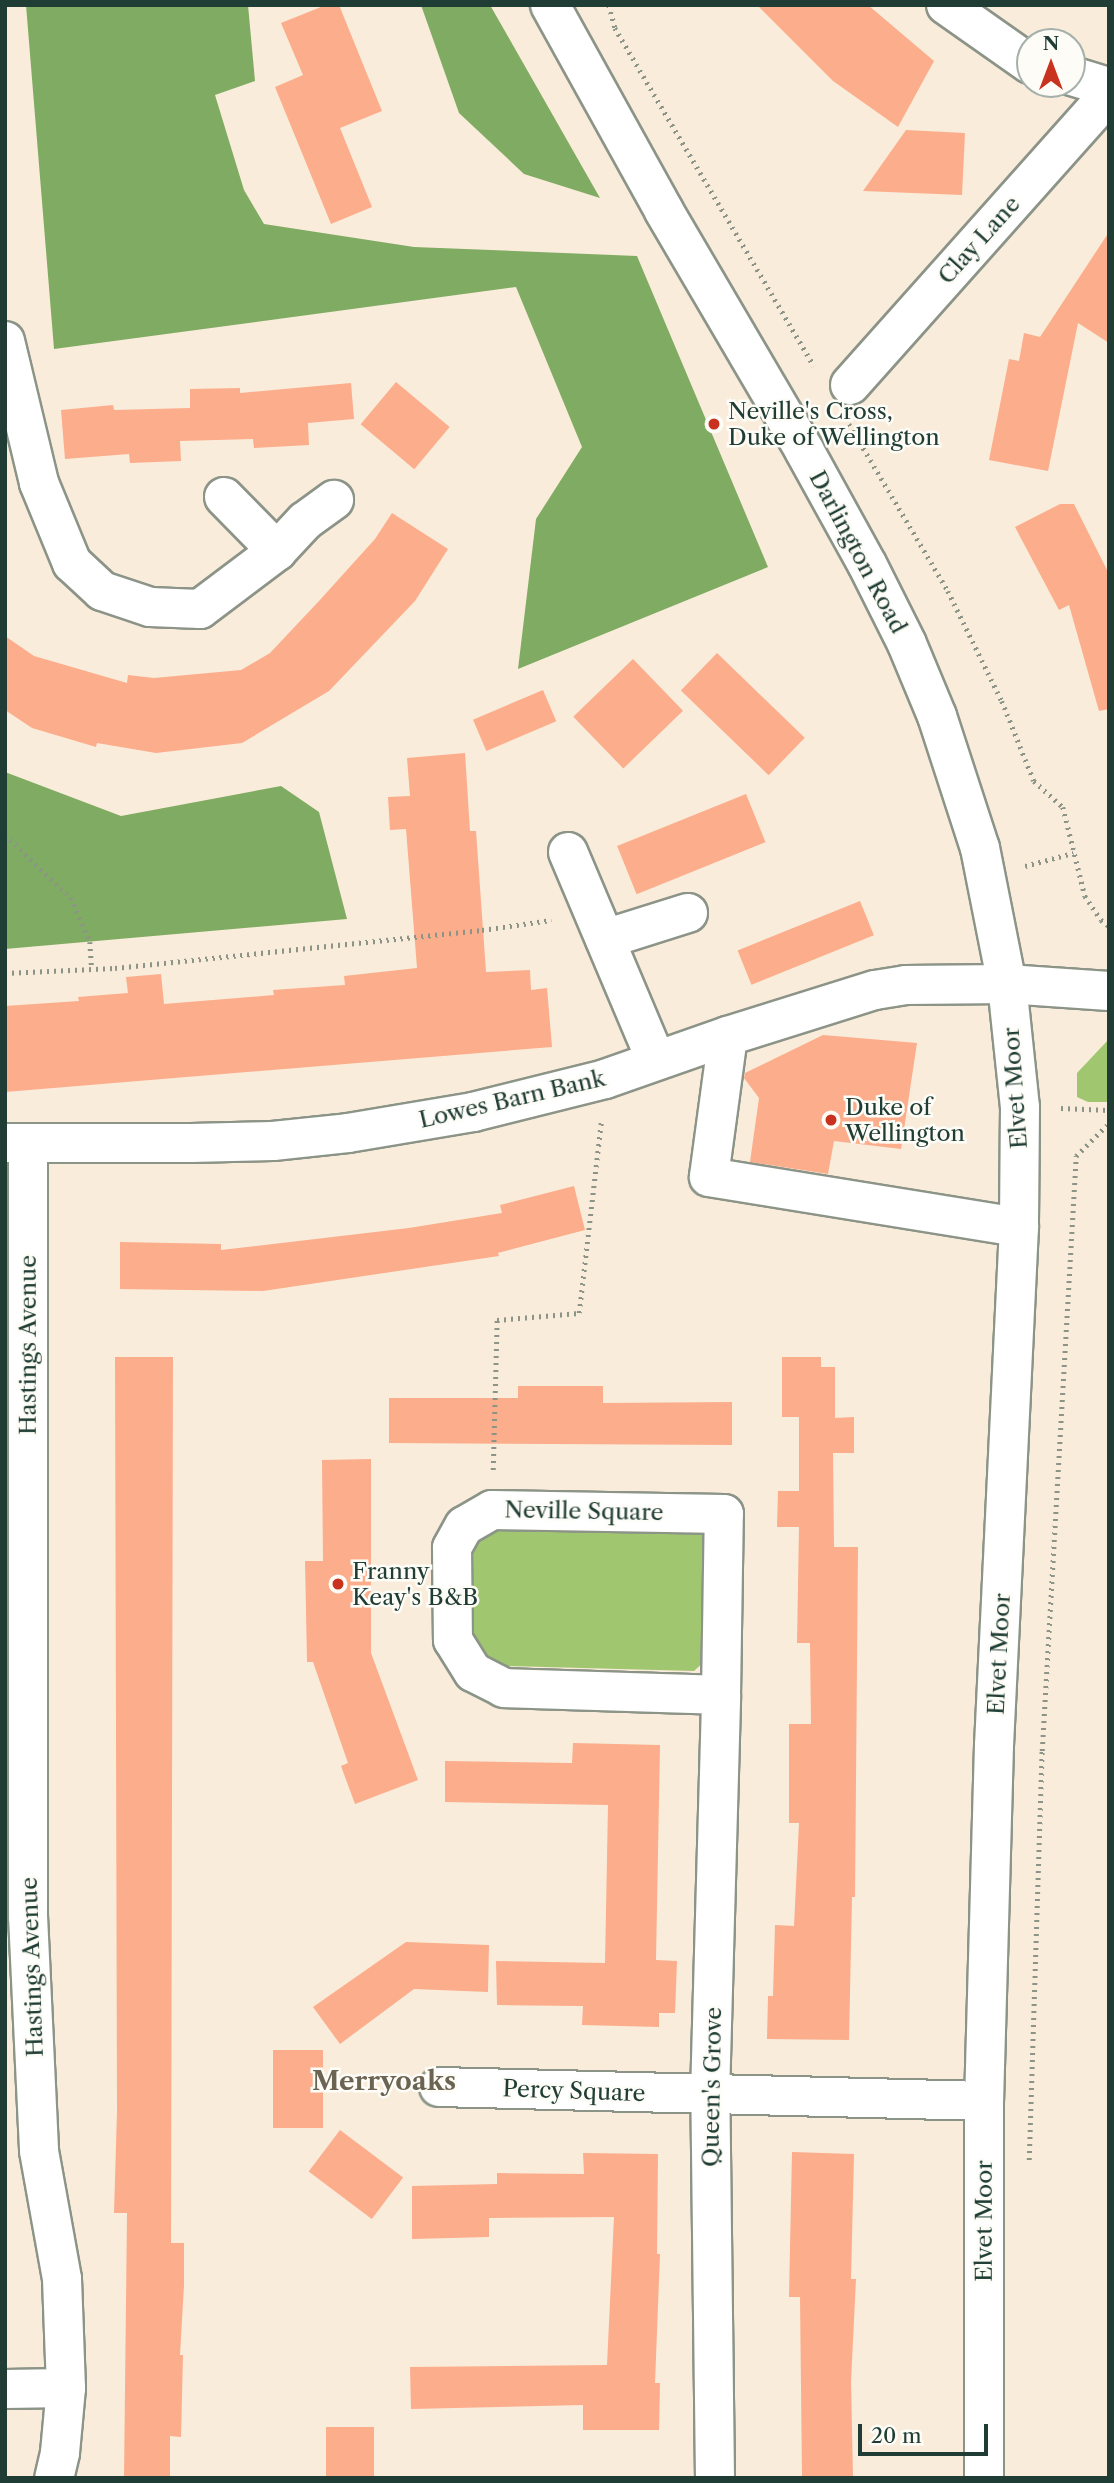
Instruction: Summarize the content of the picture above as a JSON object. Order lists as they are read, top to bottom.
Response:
{
  "streets": {
    "main road": [
      "Clay Lane",
      "Darlington Road",
      "Elvet Moor",
      "Lowes Barn Bank",
      "Hastings Avenue",
      "Neville Square",
      "Queen's Grove",
      "Percy Square"
    ]
  },
  "crossings": [
    ["Darlington Road", "Elvet Moor"],
    ["Darlington Road", "Lowes Barn Bank"],
    ["Elvet Moor", "Lowes Barn Bank"],
    ["Elvet Moor", "Percy Square"],
    ["Lowes Barn Bank", "Hastings Avenue"],
    ["Neville Square", "Queen's Grove"],
    ["Queen's Grove", "Percy Square"]
  ],
  "districts": ["Merryoaks"],
  "places": ["Neville's Cross, Duke of Wellington", "Duke of Wellington", "Franny Keay's B&B"],
  "scale_bar": "20 m",
  "north": "top"
}
